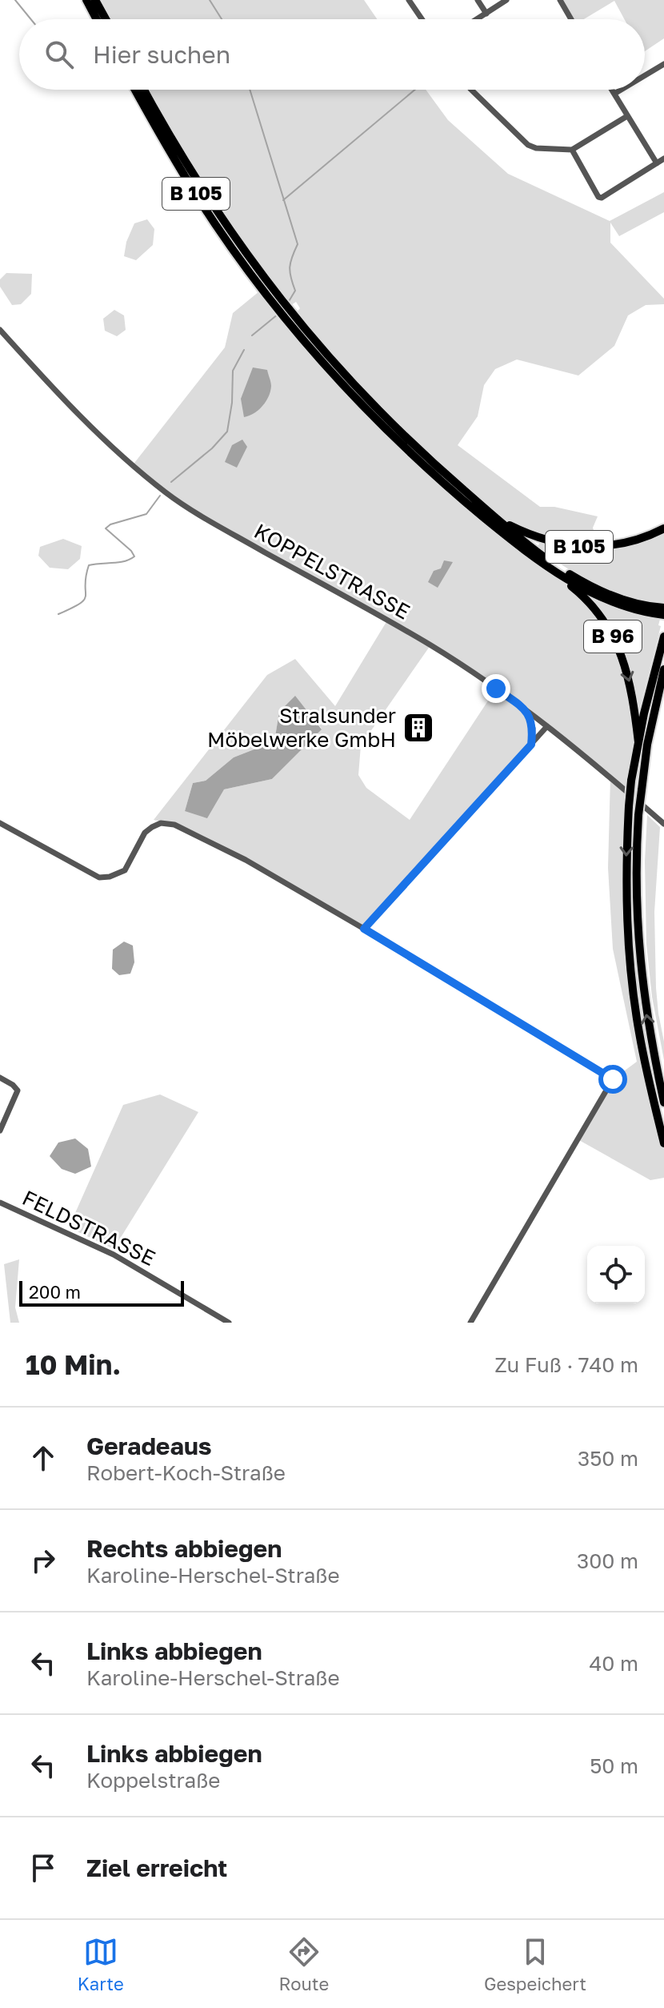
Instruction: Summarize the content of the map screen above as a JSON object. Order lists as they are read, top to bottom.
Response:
{
  "streets": {
    "highway": ["B 105", "B 96"],
    "street": ["KOPPELSTRASSE", "FELDSTRASSE"]
  },
  "crossings": [
    ["B 105", "B 96"]
  ],
  "places": {
    "building": ["Stralsunder Möbelwerke GmbH"]
  },
  "scale_bar": "200 m",
  "page": {
    "search": "Hier suchen",
    "scale": "200 m",
    "heading": ["10 Min.", "Zu Fuß · 740 m"],
    "list": [
      ["Geradeaus", "Robert-Koch-Straße", "350 m"],
      ["Rechts abbiegen", "Karoline-Herschel-Straße", "300 m"],
      ["Links abbiegen", "Karoline-Herschel-Straße", "40 m"],
      ["Links abbiegen", "Koppelstraße", "50 m"],
      "Ziel erreicht"
    ],
    "nav": ["Karte", "Route", "Gespeichert"]
  }
}
